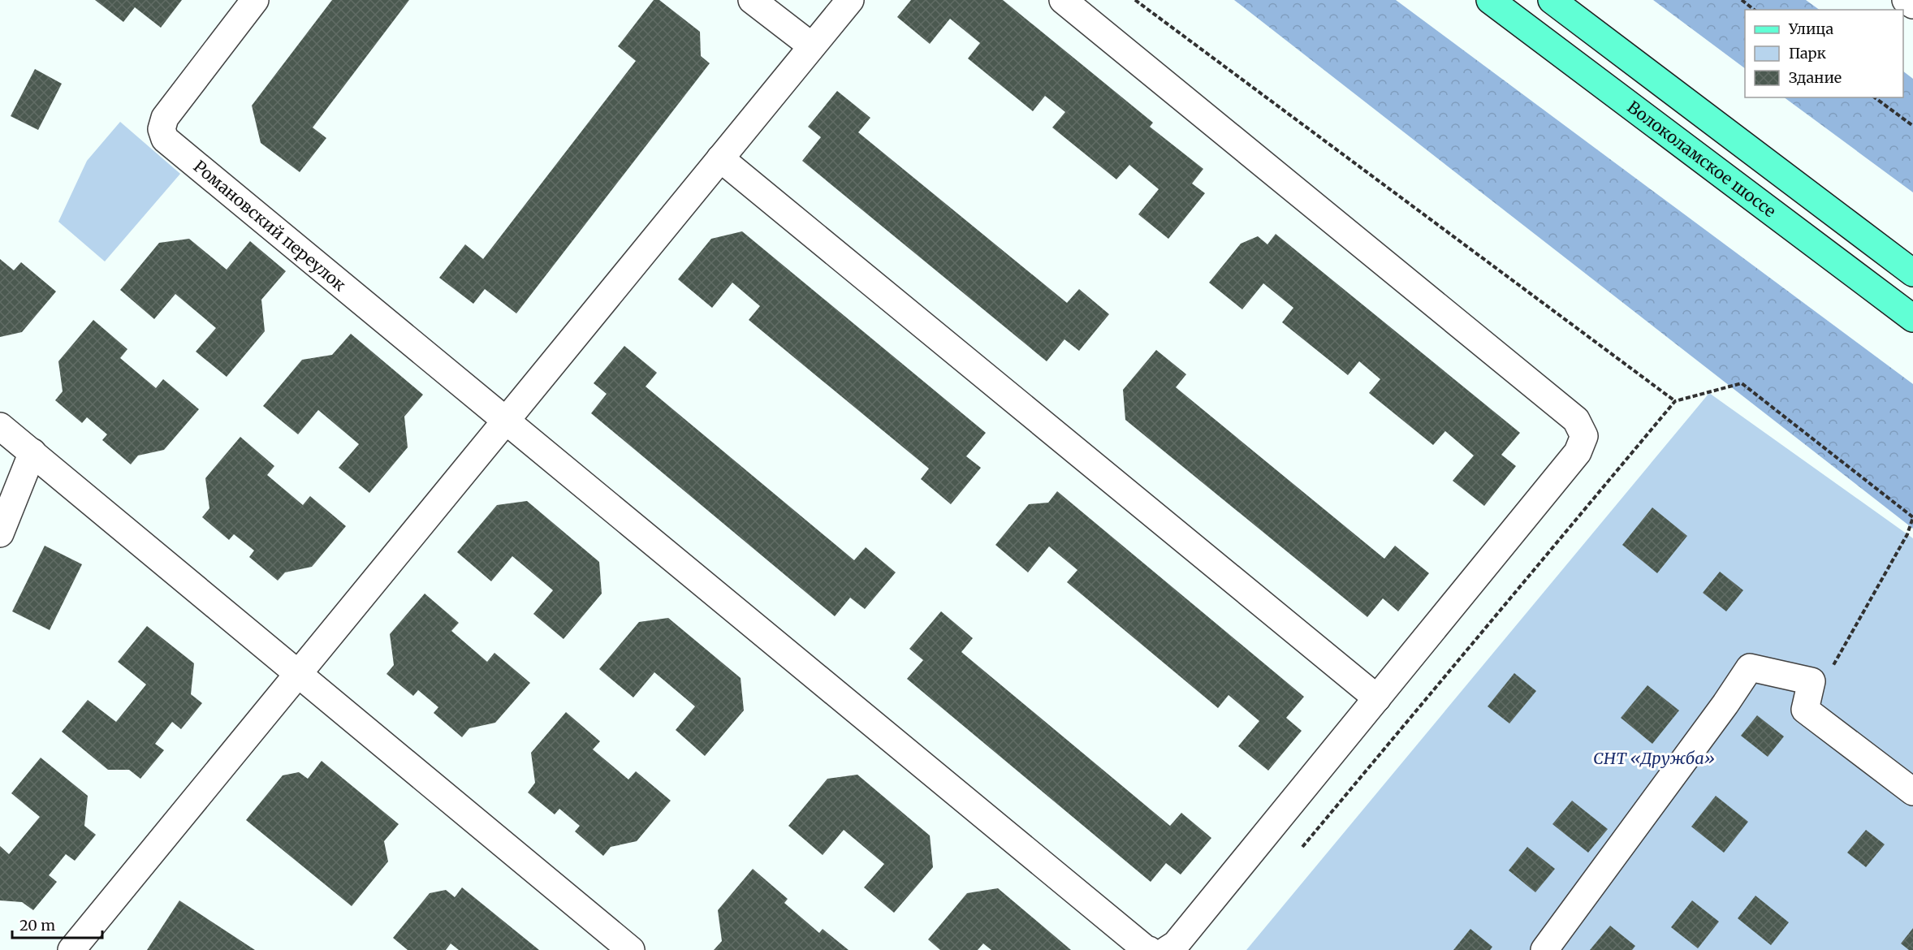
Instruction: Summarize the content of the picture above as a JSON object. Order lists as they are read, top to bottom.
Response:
{
  "streets": {
    "main road": ["Волоколамское шоссе"],
    "street": ["Романовский переулок"]
  },
  "parks": ["СНТ «Дружба»"],
  "legend": ["Улица", "Парк", "Здание"],
  "scale_bar": "20 m"
}
